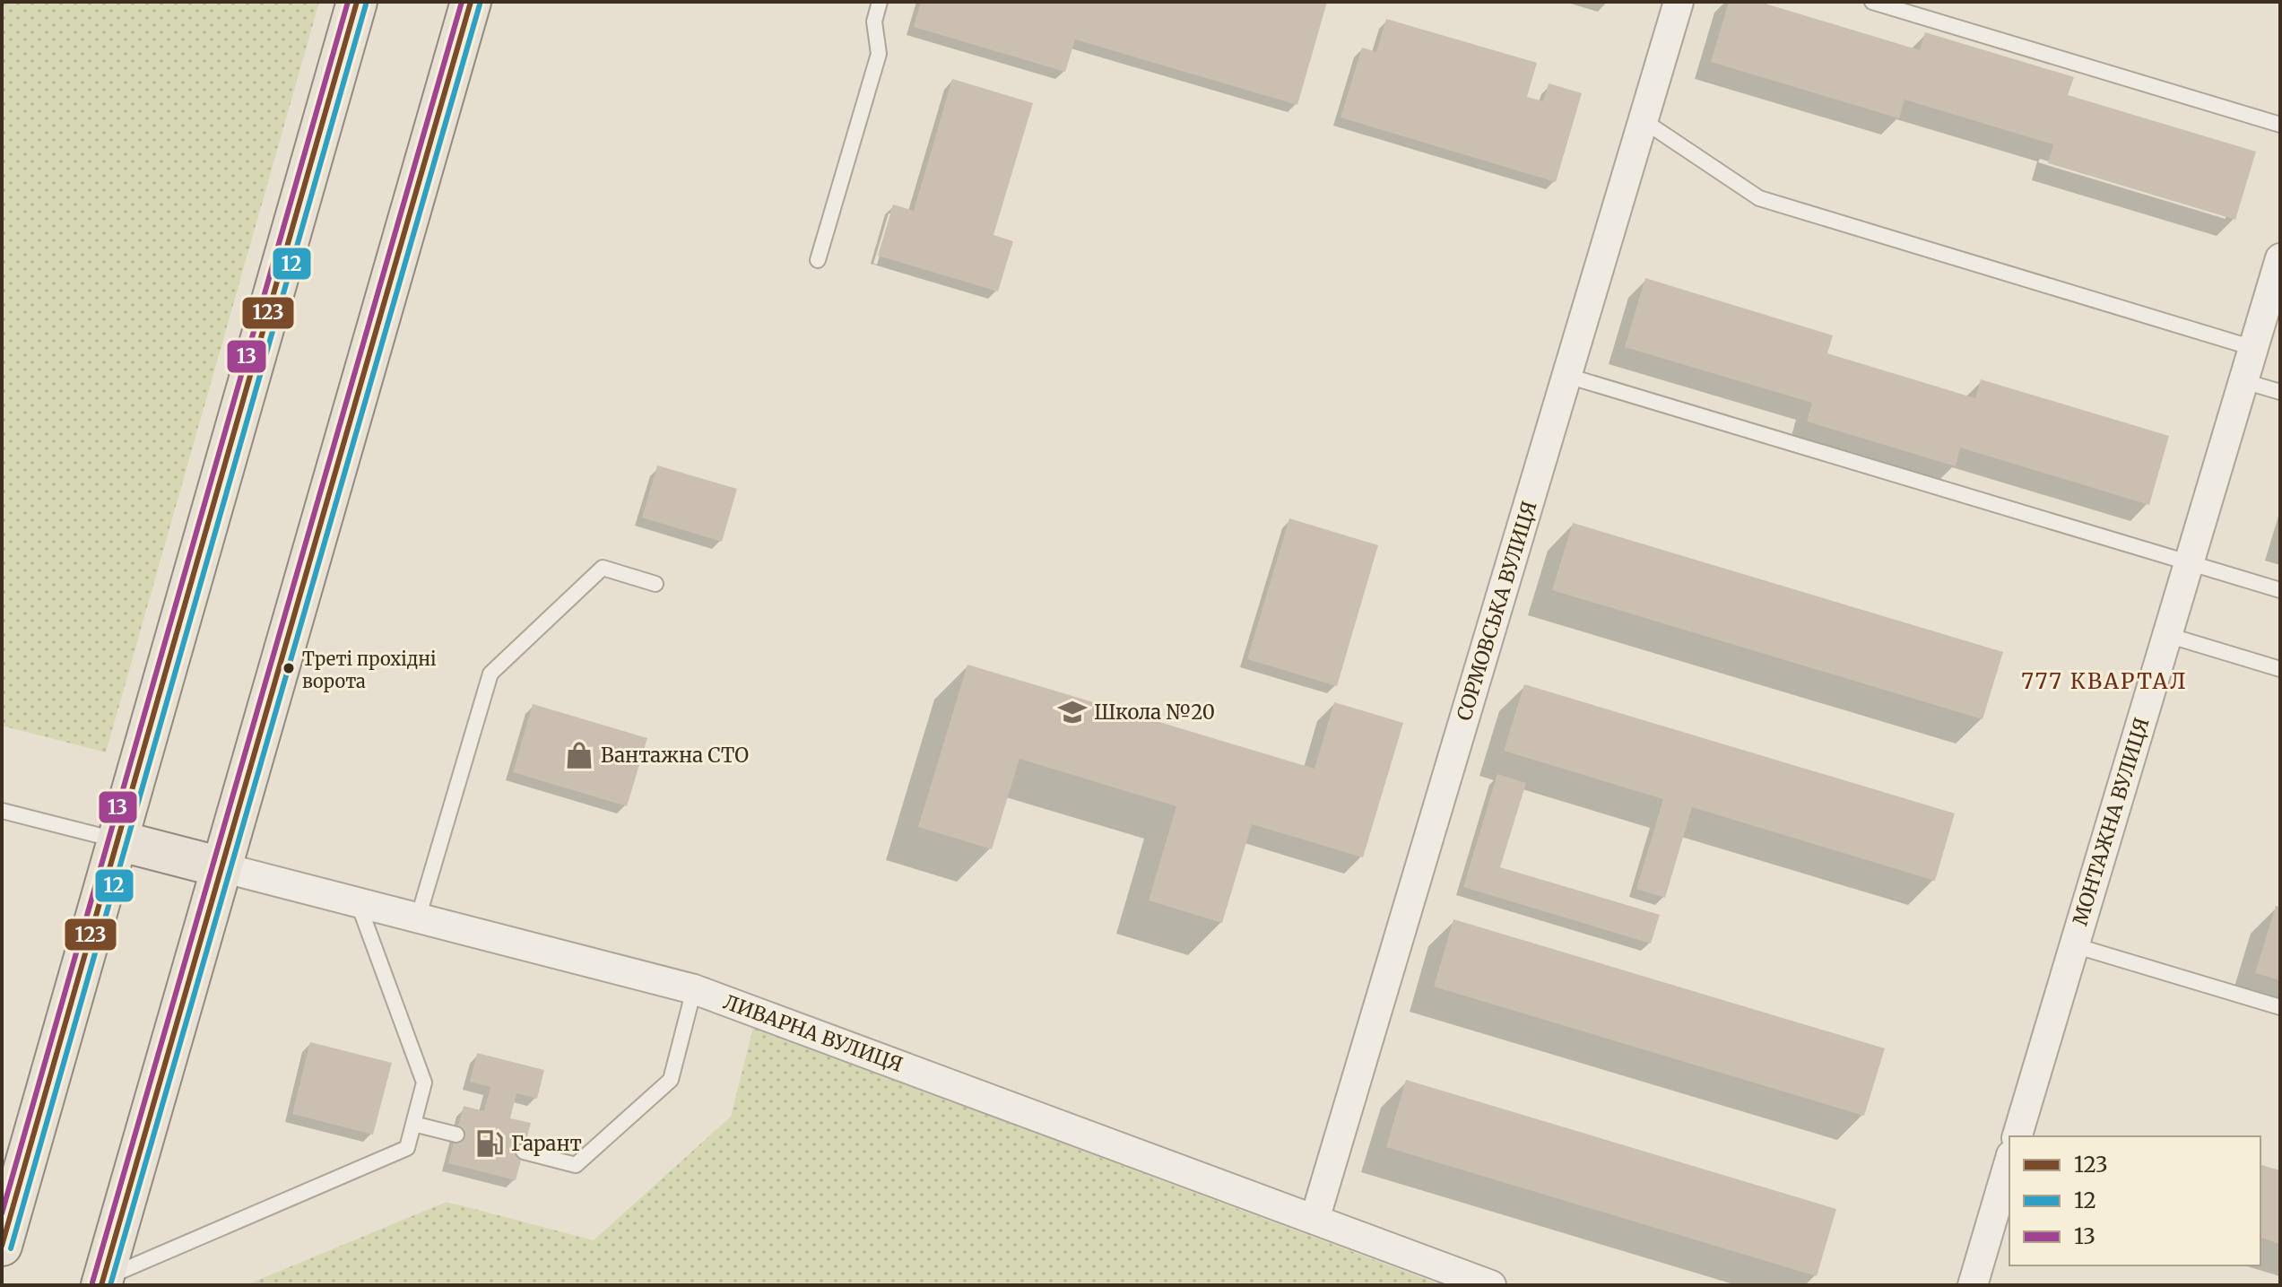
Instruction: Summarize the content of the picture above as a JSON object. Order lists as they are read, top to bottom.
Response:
{
  "streets": {
    "main road": ["ЛИВАРНА ВУЛИЦЯ"],
    "street": ["СОРМОВСЬКА ВУЛИЦЯ", "МОНТАЖНА ВУЛИЦЯ"]
  },
  "crossings": [
    ["СОРМОВСЬКА ВУЛИЦЯ", "ЛИВАРНА ВУЛИЦЯ"]
  ],
  "districts": ["777 КВАРТАЛ"],
  "places": {
    "other": ["Треті прохідні ворота"],
    "school or university": ["Школа №20"],
    "shop": ["Вантажна СТО"],
    "fuel station": ["Гарант"]
  },
  "lines": ["transit line 123", "transit line 13", "transit line 12"],
  "legend": ["123", "12", "13"]
}
